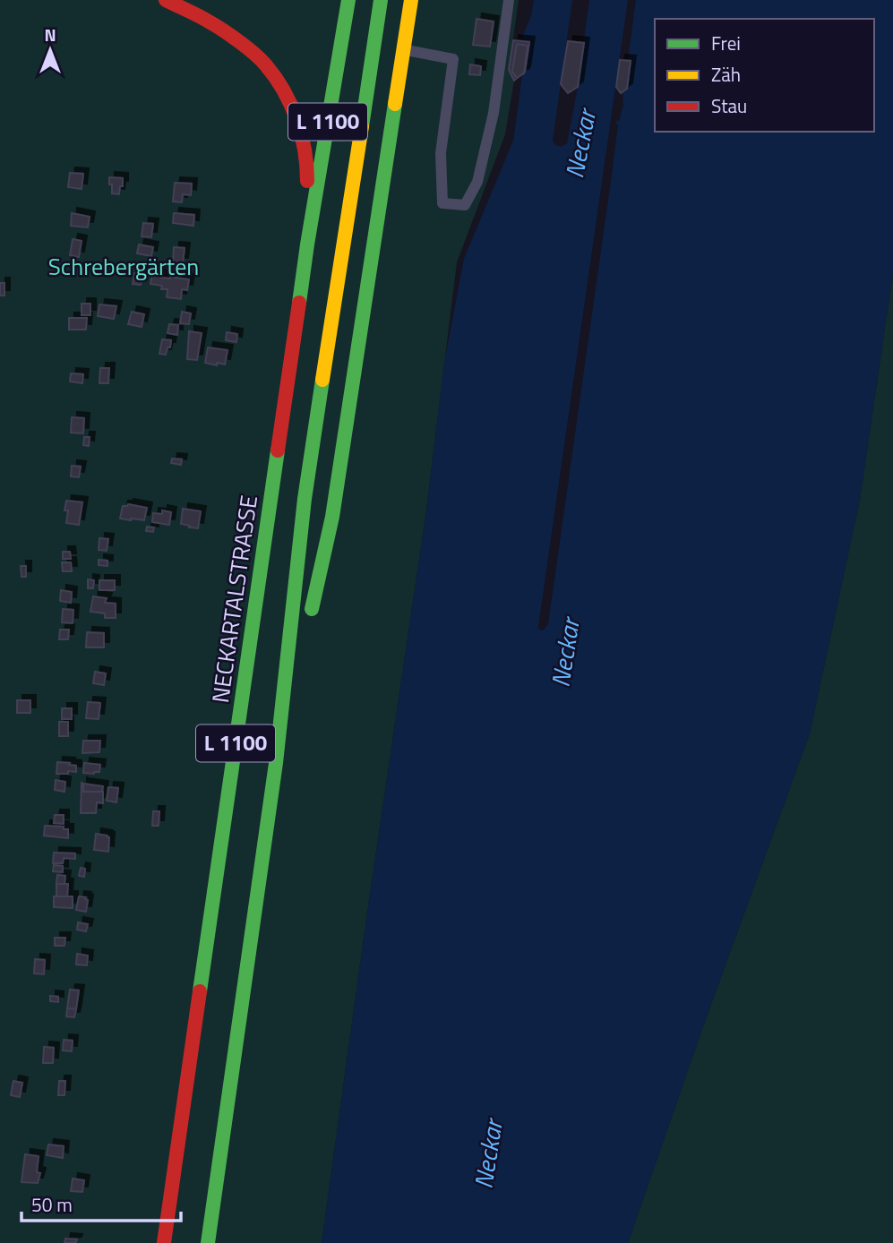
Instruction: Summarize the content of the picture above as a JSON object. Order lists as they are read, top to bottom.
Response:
{
  "streets": {
    "main road": ["L 1100", "NECKARTALSTRASSE"]
  },
  "water": ["Neckar"],
  "parks": ["Schrebergärten"],
  "legend": ["Frei", "Zäh", "Stau"],
  "scale_bar": "50 m",
  "north": "top"
}
